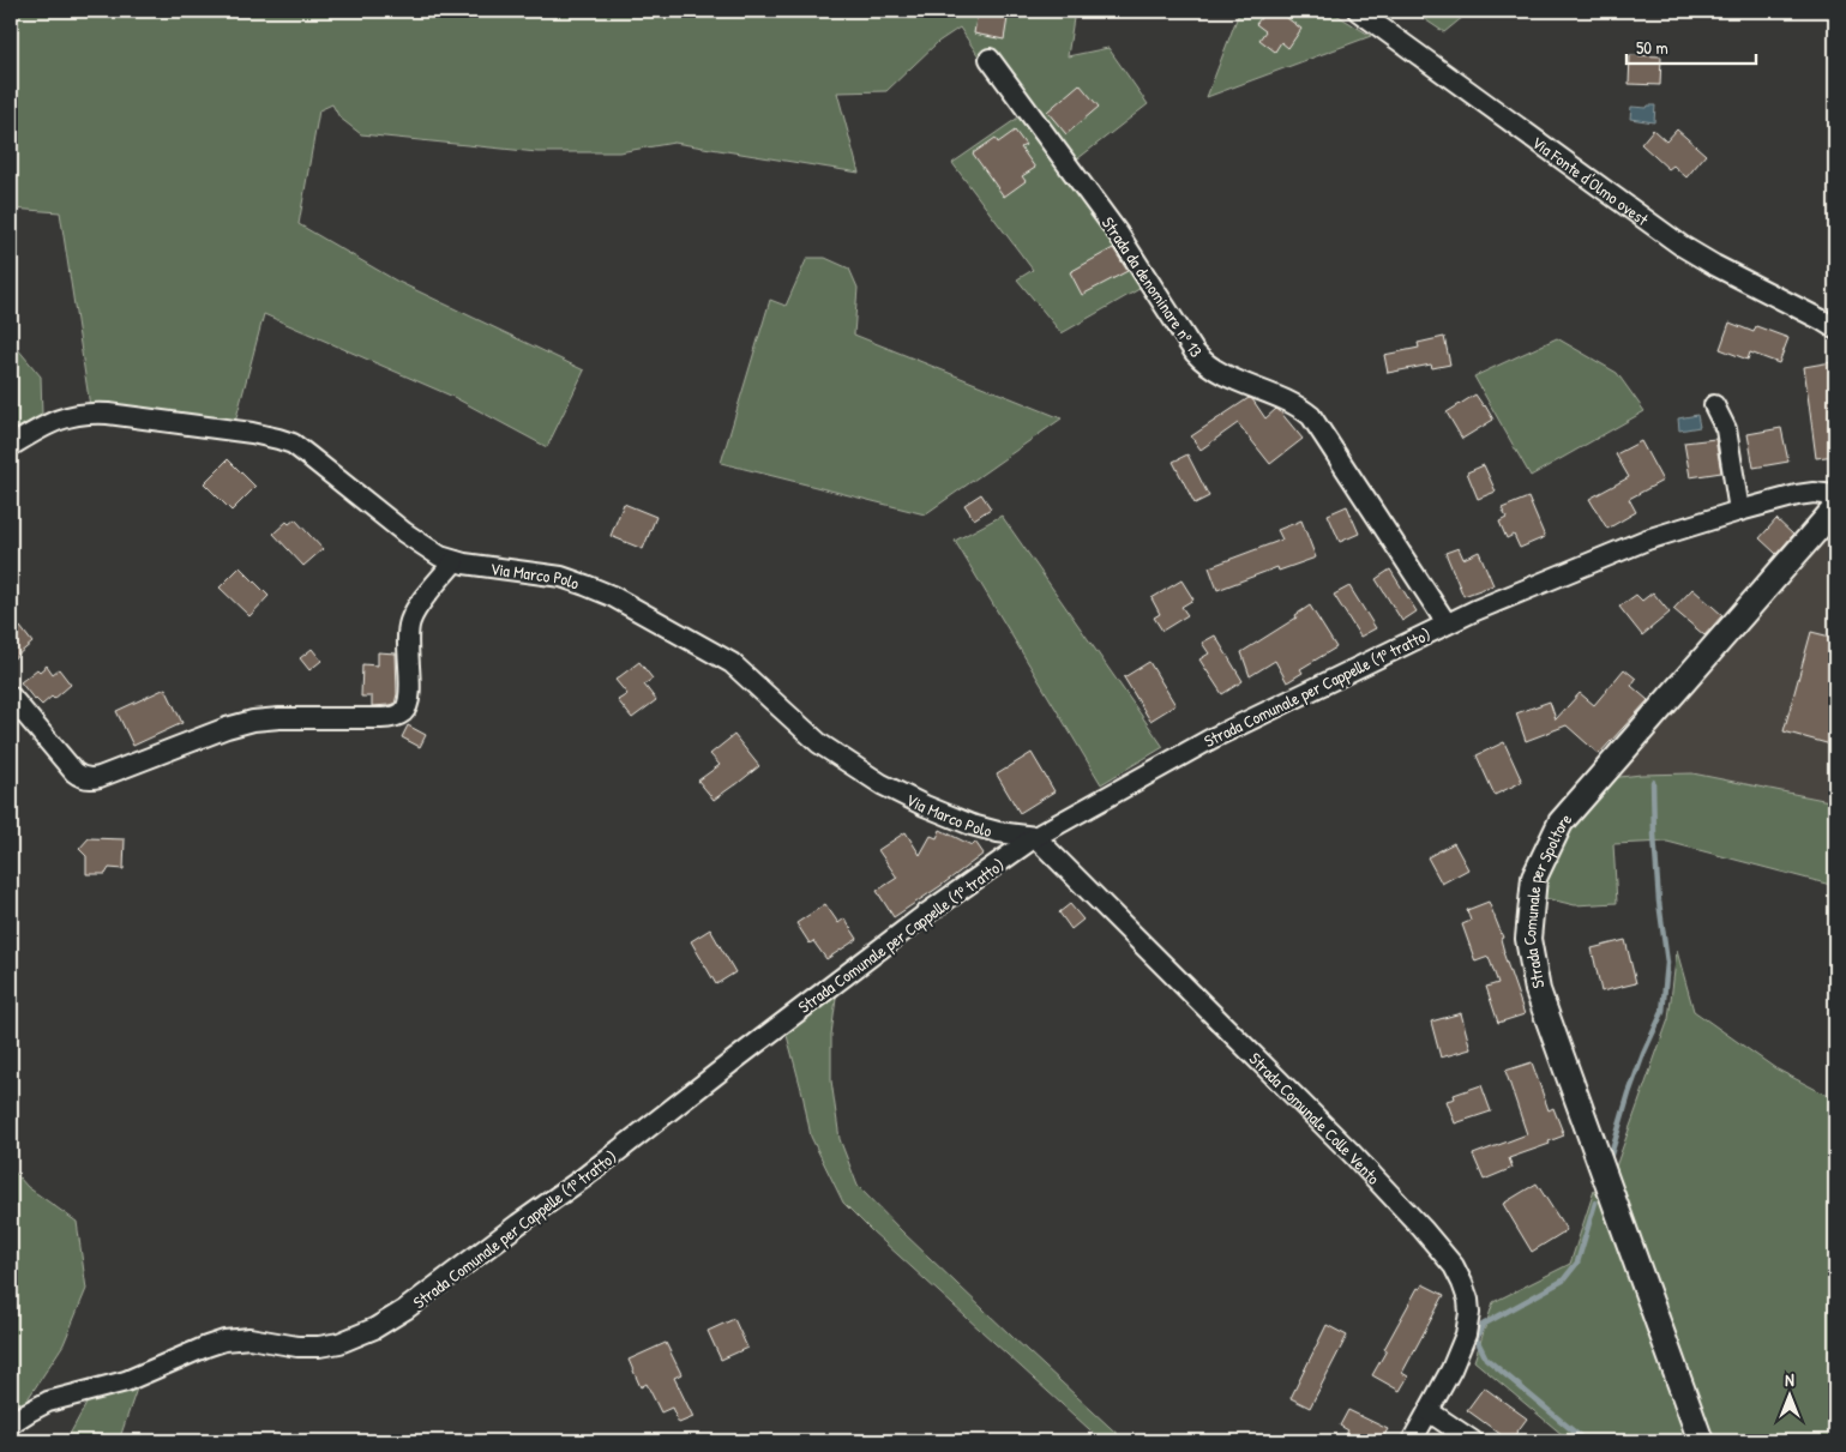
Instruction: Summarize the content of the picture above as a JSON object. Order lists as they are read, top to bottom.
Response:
{
  "streets": {
    "street": [
      "Via Fonte d'Olmo ovest",
      "Strada da denominare nº 13",
      "Via Marco Polo",
      "Strada Comunale per Cappelle (1º tratto)",
      "Strada Comunale per Spoltore",
      "Strada Comunale Colle Vento"
    ]
  },
  "crossings": [
    ["Strada da denominare nº 13", "Strada Comunale per Cappelle (1º tratto)"],
    ["Via Marco Polo", "Strada Comunale per Cappelle (1º tratto)"],
    ["Via Marco Polo", "Strada Comunale Colle Vento"],
    ["Strada Comunale per Cappelle (1º tratto)", "Strada Comunale Colle Vento"]
  ],
  "scale_bar": "50 m",
  "north": "top"
}
